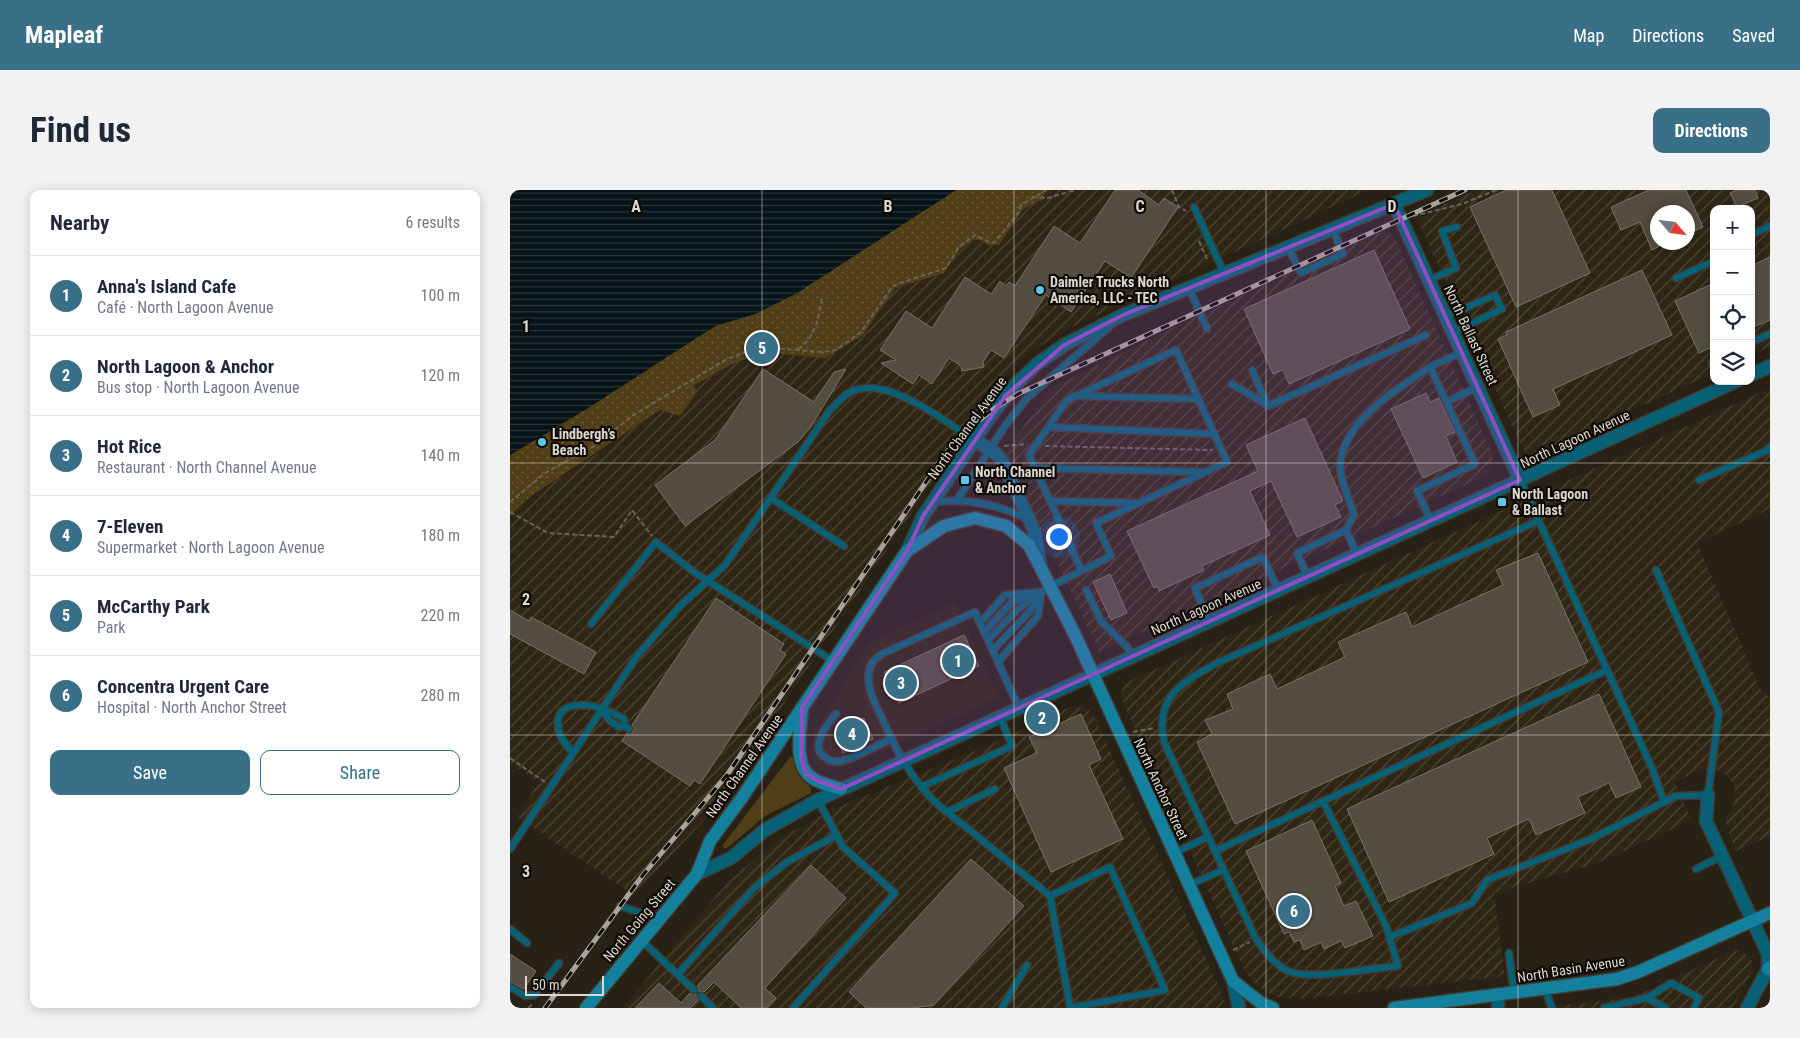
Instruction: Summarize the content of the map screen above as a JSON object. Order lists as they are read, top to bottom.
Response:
{
  "streets": {
    "main road": [
      "North Channel Avenue",
      "North Anchor Street",
      "North Going Street",
      "North Basin Avenue"
    ],
    "street": ["North Ballast Street", "North Lagoon Avenue"]
  },
  "crossings": [
    ["North Ballast Street", "North Channel Avenue"],
    ["North Ballast Street", "North Lagoon Avenue"],
    ["North Channel Avenue", "North Lagoon Avenue"],
    ["North Channel Avenue", "North Anchor Street"],
    ["North Channel Avenue", "North Going Street"],
    ["North Lagoon Avenue", "North Anchor Street"],
    ["North Lagoon Avenue", "North Going Street"]
  ],
  "places": {
    "other": ["Daimler Trucks North America, LLC - TEC", "Lindbergh’s Beach"],
    "transit": ["North Channel & Anchor", "North Lagoon & Ballast"]
  },
  "scale_bar": "50 m",
  "north": "bottom right",
  "page": {
    "header": "Mapleaf",
    "nav": ["Map", "Directions", "Saved"],
    "buttons": [
      "Directions",
      ["Save", "Share"]
    ],
    "title": "Find us",
    "heading": ["Nearby", "6 results"],
    "map_buttons": ["+", "−"],
    "list": [
      {
        "mark": "1",
        "name": "Anna's Island Cafe",
        "note": "Café · North Lagoon Avenue",
        "value": "100 m"
      },
      {
        "mark": "2",
        "name": "North Lagoon & Anchor",
        "note": "Bus stop · North Lagoon Avenue",
        "value": "120 m"
      },
      {
        "mark": "3",
        "name": "Hot Rice",
        "note": "Restaurant · North Channel Avenue",
        "value": "140 m"
      },
      {
        "mark": "4",
        "name": "7-Eleven",
        "note": "Supermarket · North Lagoon Avenue",
        "value": "180 m"
      },
      {
        "mark": "5",
        "name": "McCarthy Park",
        "note": "Park",
        "value": "220 m"
      },
      {
        "mark": "6",
        "name": "Concentra Urgent Care",
        "note": "Hospital · North Anchor Street",
        "value": "280 m"
      }
    ],
    "pins": [
      "5",
      "1",
      "3",
      "2",
      "4",
      "6"
    ],
    "scale": "50 m"
  },
  "grid": {
    "columns": [
      "A",
      "B",
      "C",
      "D"
    ],
    "rows": ["1", "2", "3"]
  }
}
